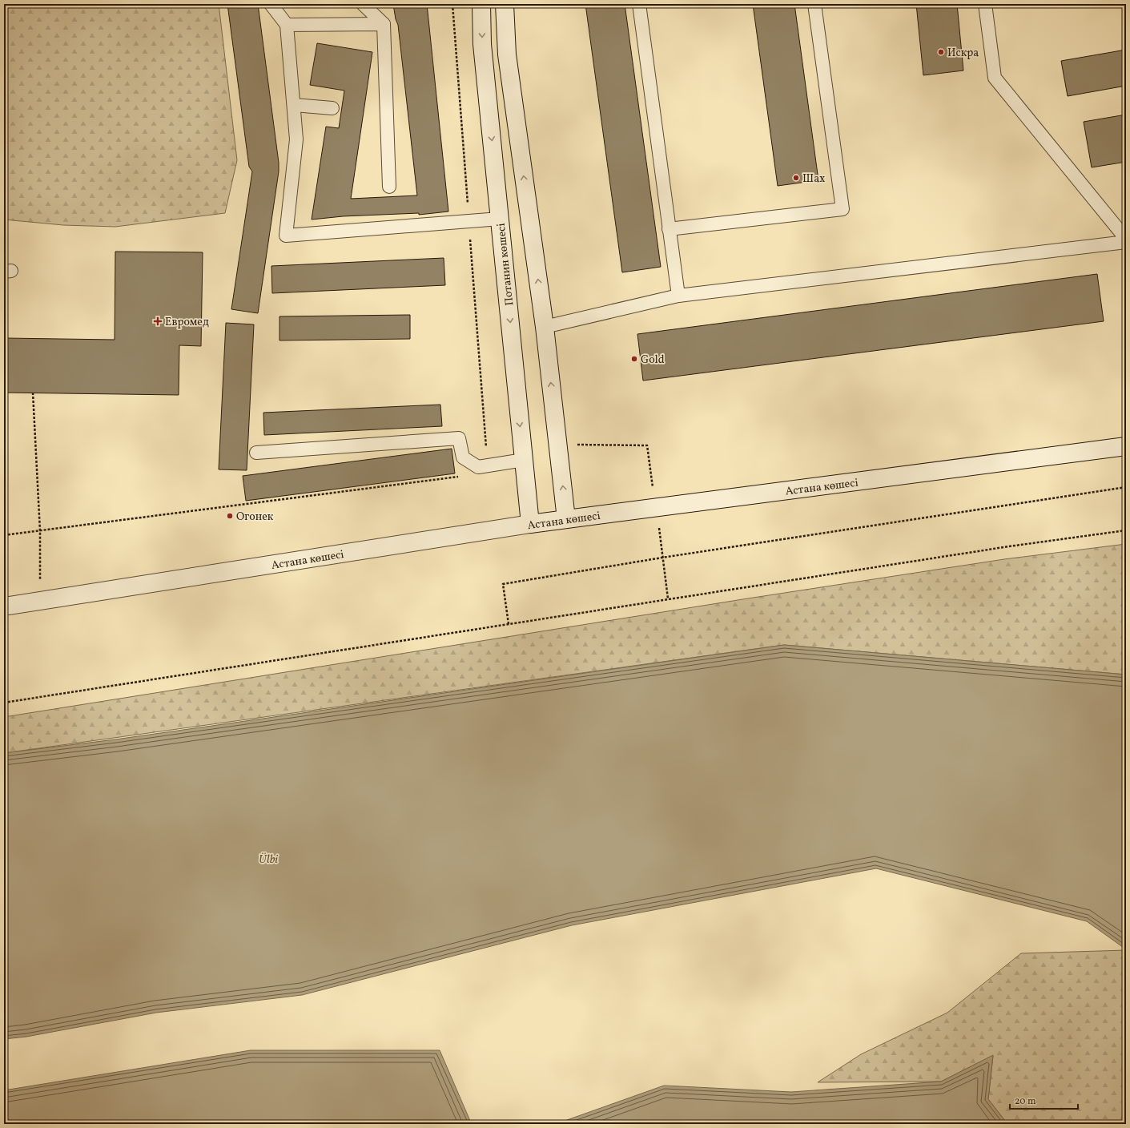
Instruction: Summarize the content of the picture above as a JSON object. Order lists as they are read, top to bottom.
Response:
{
  "streets": {
    "main road": ["Потанин көшесі", "Астана көшесі"]
  },
  "crossings": [
    ["Потанин көшесі", "Астана көшесі"]
  ],
  "water": ["Ülbi"],
  "places": {
    "other": [
      "Искра",
      "Шах",
      "Gold",
      "Огонек"
    ],
    "health": ["Евромед"]
  },
  "scale_bar": "20 m"
}
